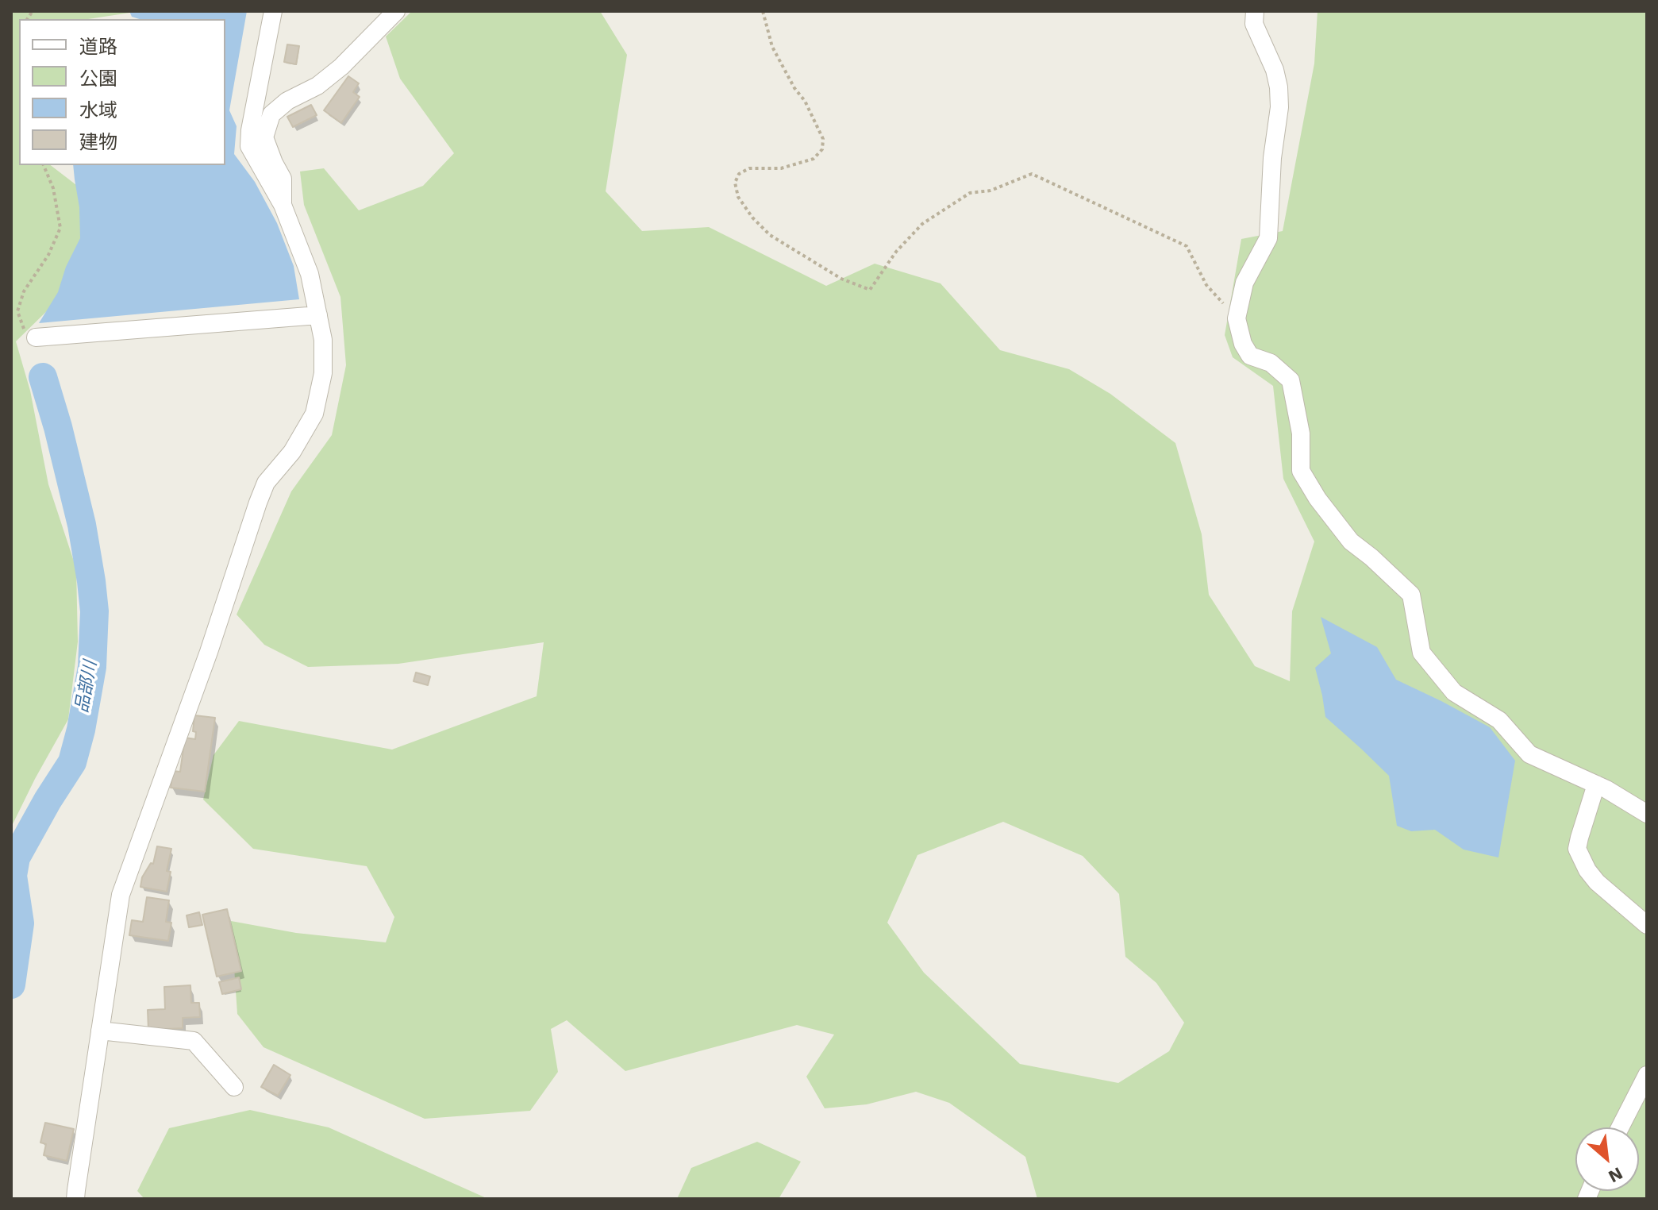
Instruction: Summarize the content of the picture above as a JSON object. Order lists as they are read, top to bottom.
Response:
{
  "water": ["品部川"],
  "legend": [
    "道路",
    "公園",
    "水域",
    "建物"
  ],
  "north": "bottom right"
}
